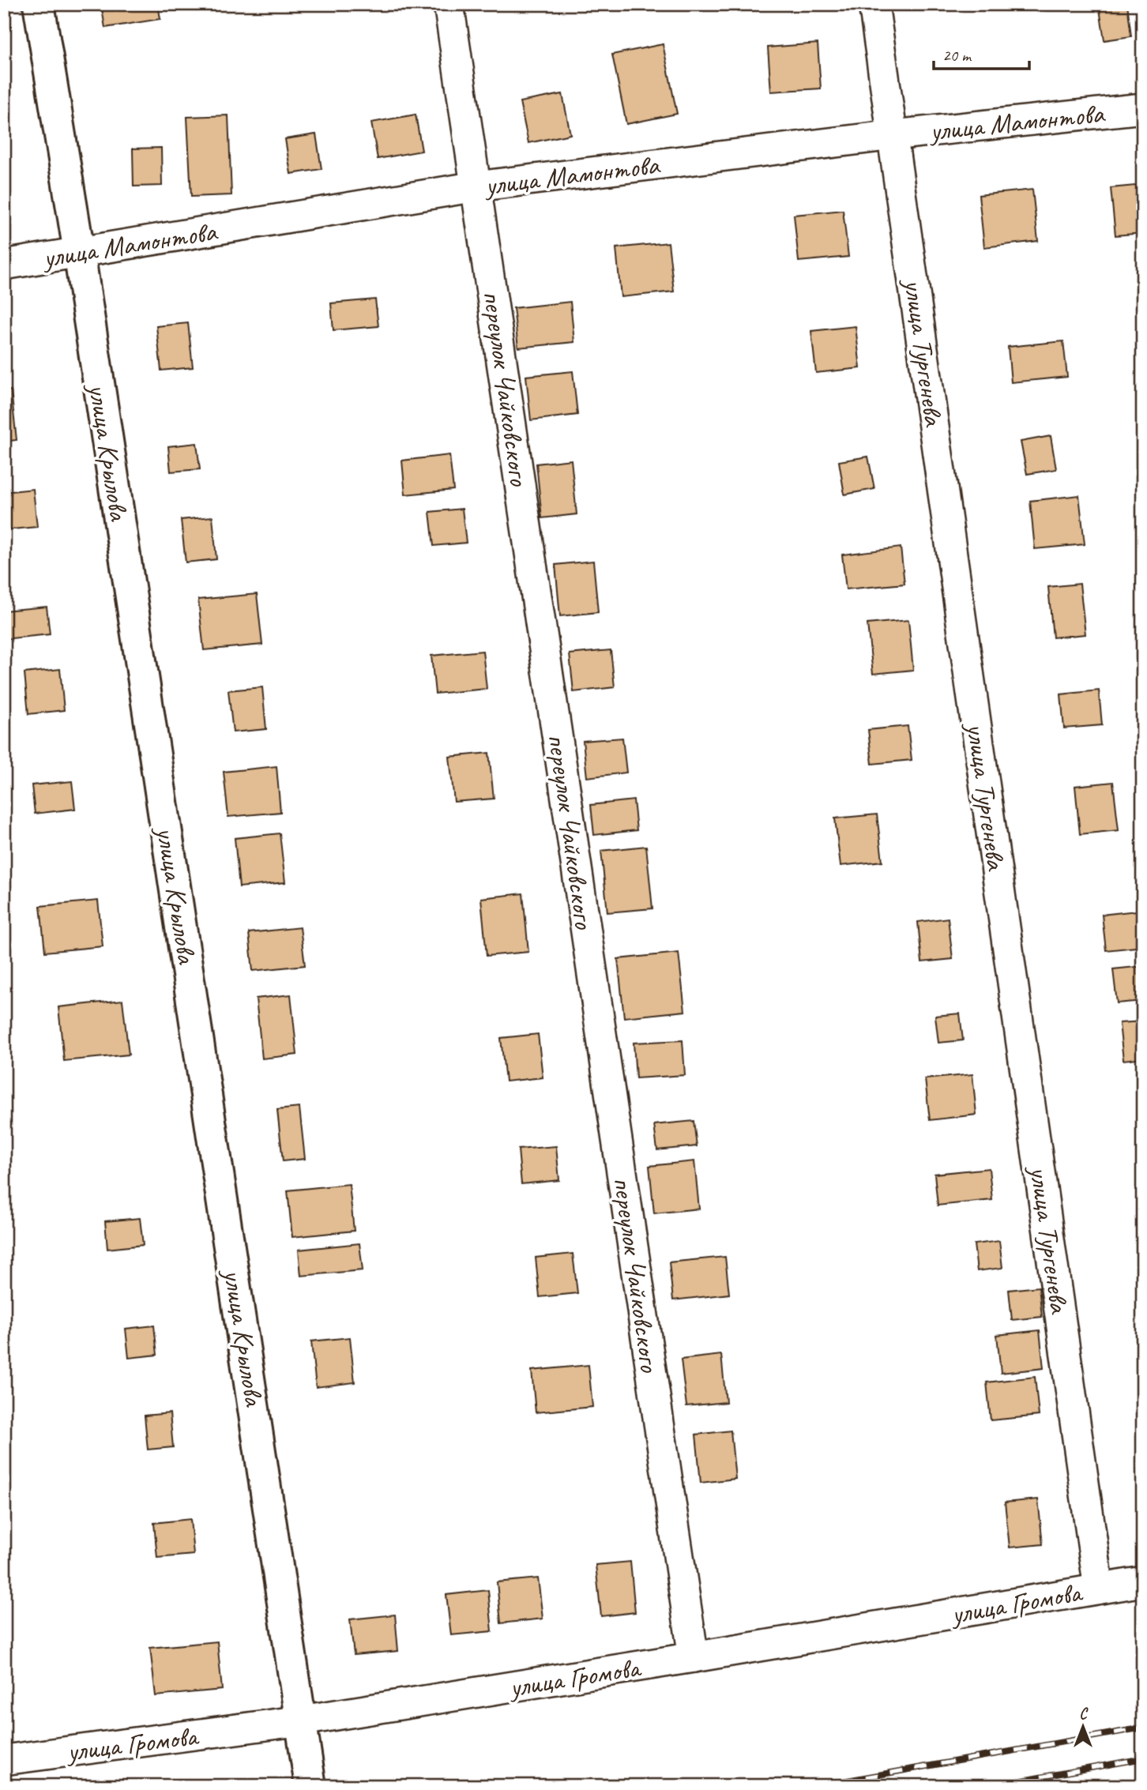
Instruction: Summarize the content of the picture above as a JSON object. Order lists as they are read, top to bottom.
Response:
{
  "streets": {
    "street": [
      "улица Мамонтова",
      "улица Тургенева",
      "переулок Чайковского",
      "улица Крылова",
      "улица Громова"
    ]
  },
  "crossings": [
    ["улица Мамонтова", "улица Тургенева"],
    ["улица Мамонтова", "переулок Чайковского"],
    ["улица Мамонтова", "улица Крылова"],
    ["улица Тургенева", "улица Громова"],
    ["переулок Чайковского", "улица Громова"],
    ["улица Крылова", "улица Громова"]
  ],
  "scale_bar": "20 m",
  "north": "top"
}
